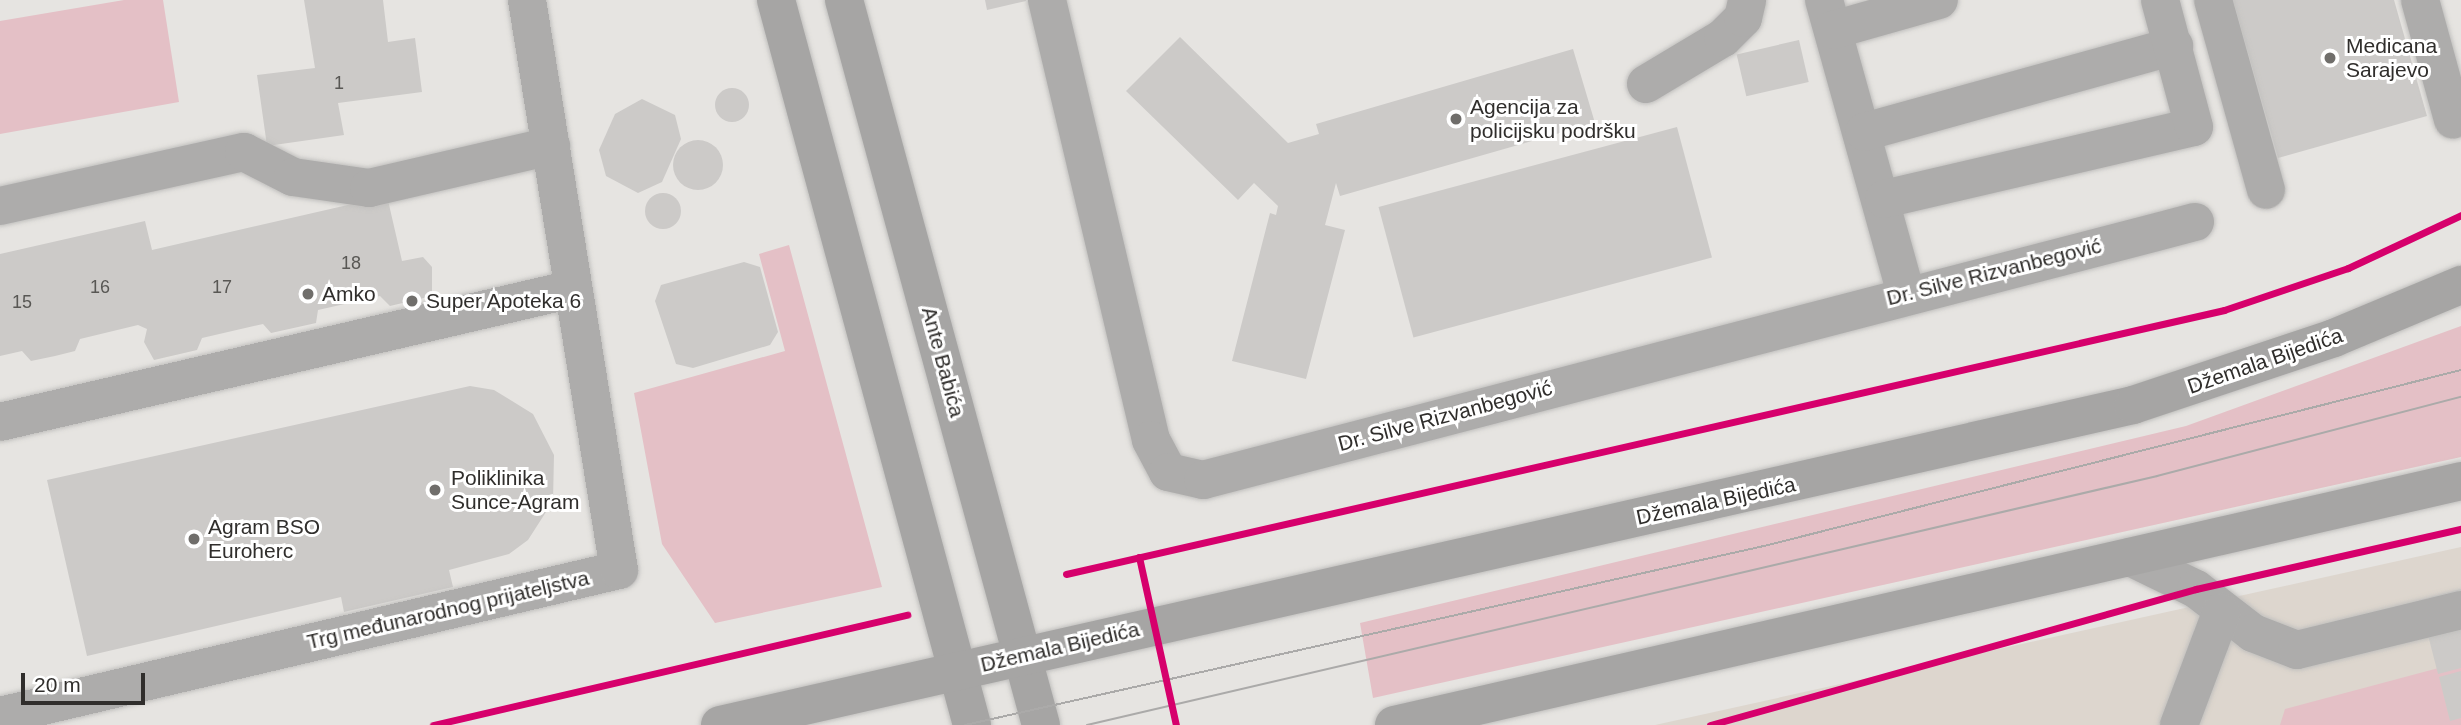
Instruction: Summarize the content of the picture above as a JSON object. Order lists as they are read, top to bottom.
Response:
{
  "streets": {
    "main road": ["Džemala Bijedića", "Ante Babića"],
    "lane": ["Dr. Silve Rizvanbegović", "Trg međunarodnog prijateljstva"]
  },
  "crossings": [
    ["Džemala Bijedića", "Ante Babića"]
  ],
  "places": [
    "Medicana Sarajevo",
    "Agencija za policijsku podršku",
    "Amko",
    "Super Apoteka 6",
    "Poliklinika Sunce-Agram",
    "Agram BSO Euroherc"
  ],
  "house_numbers": [
    "1",
    "18",
    "16",
    "17",
    "15"
  ],
  "scale_bar": "20 m"
}
